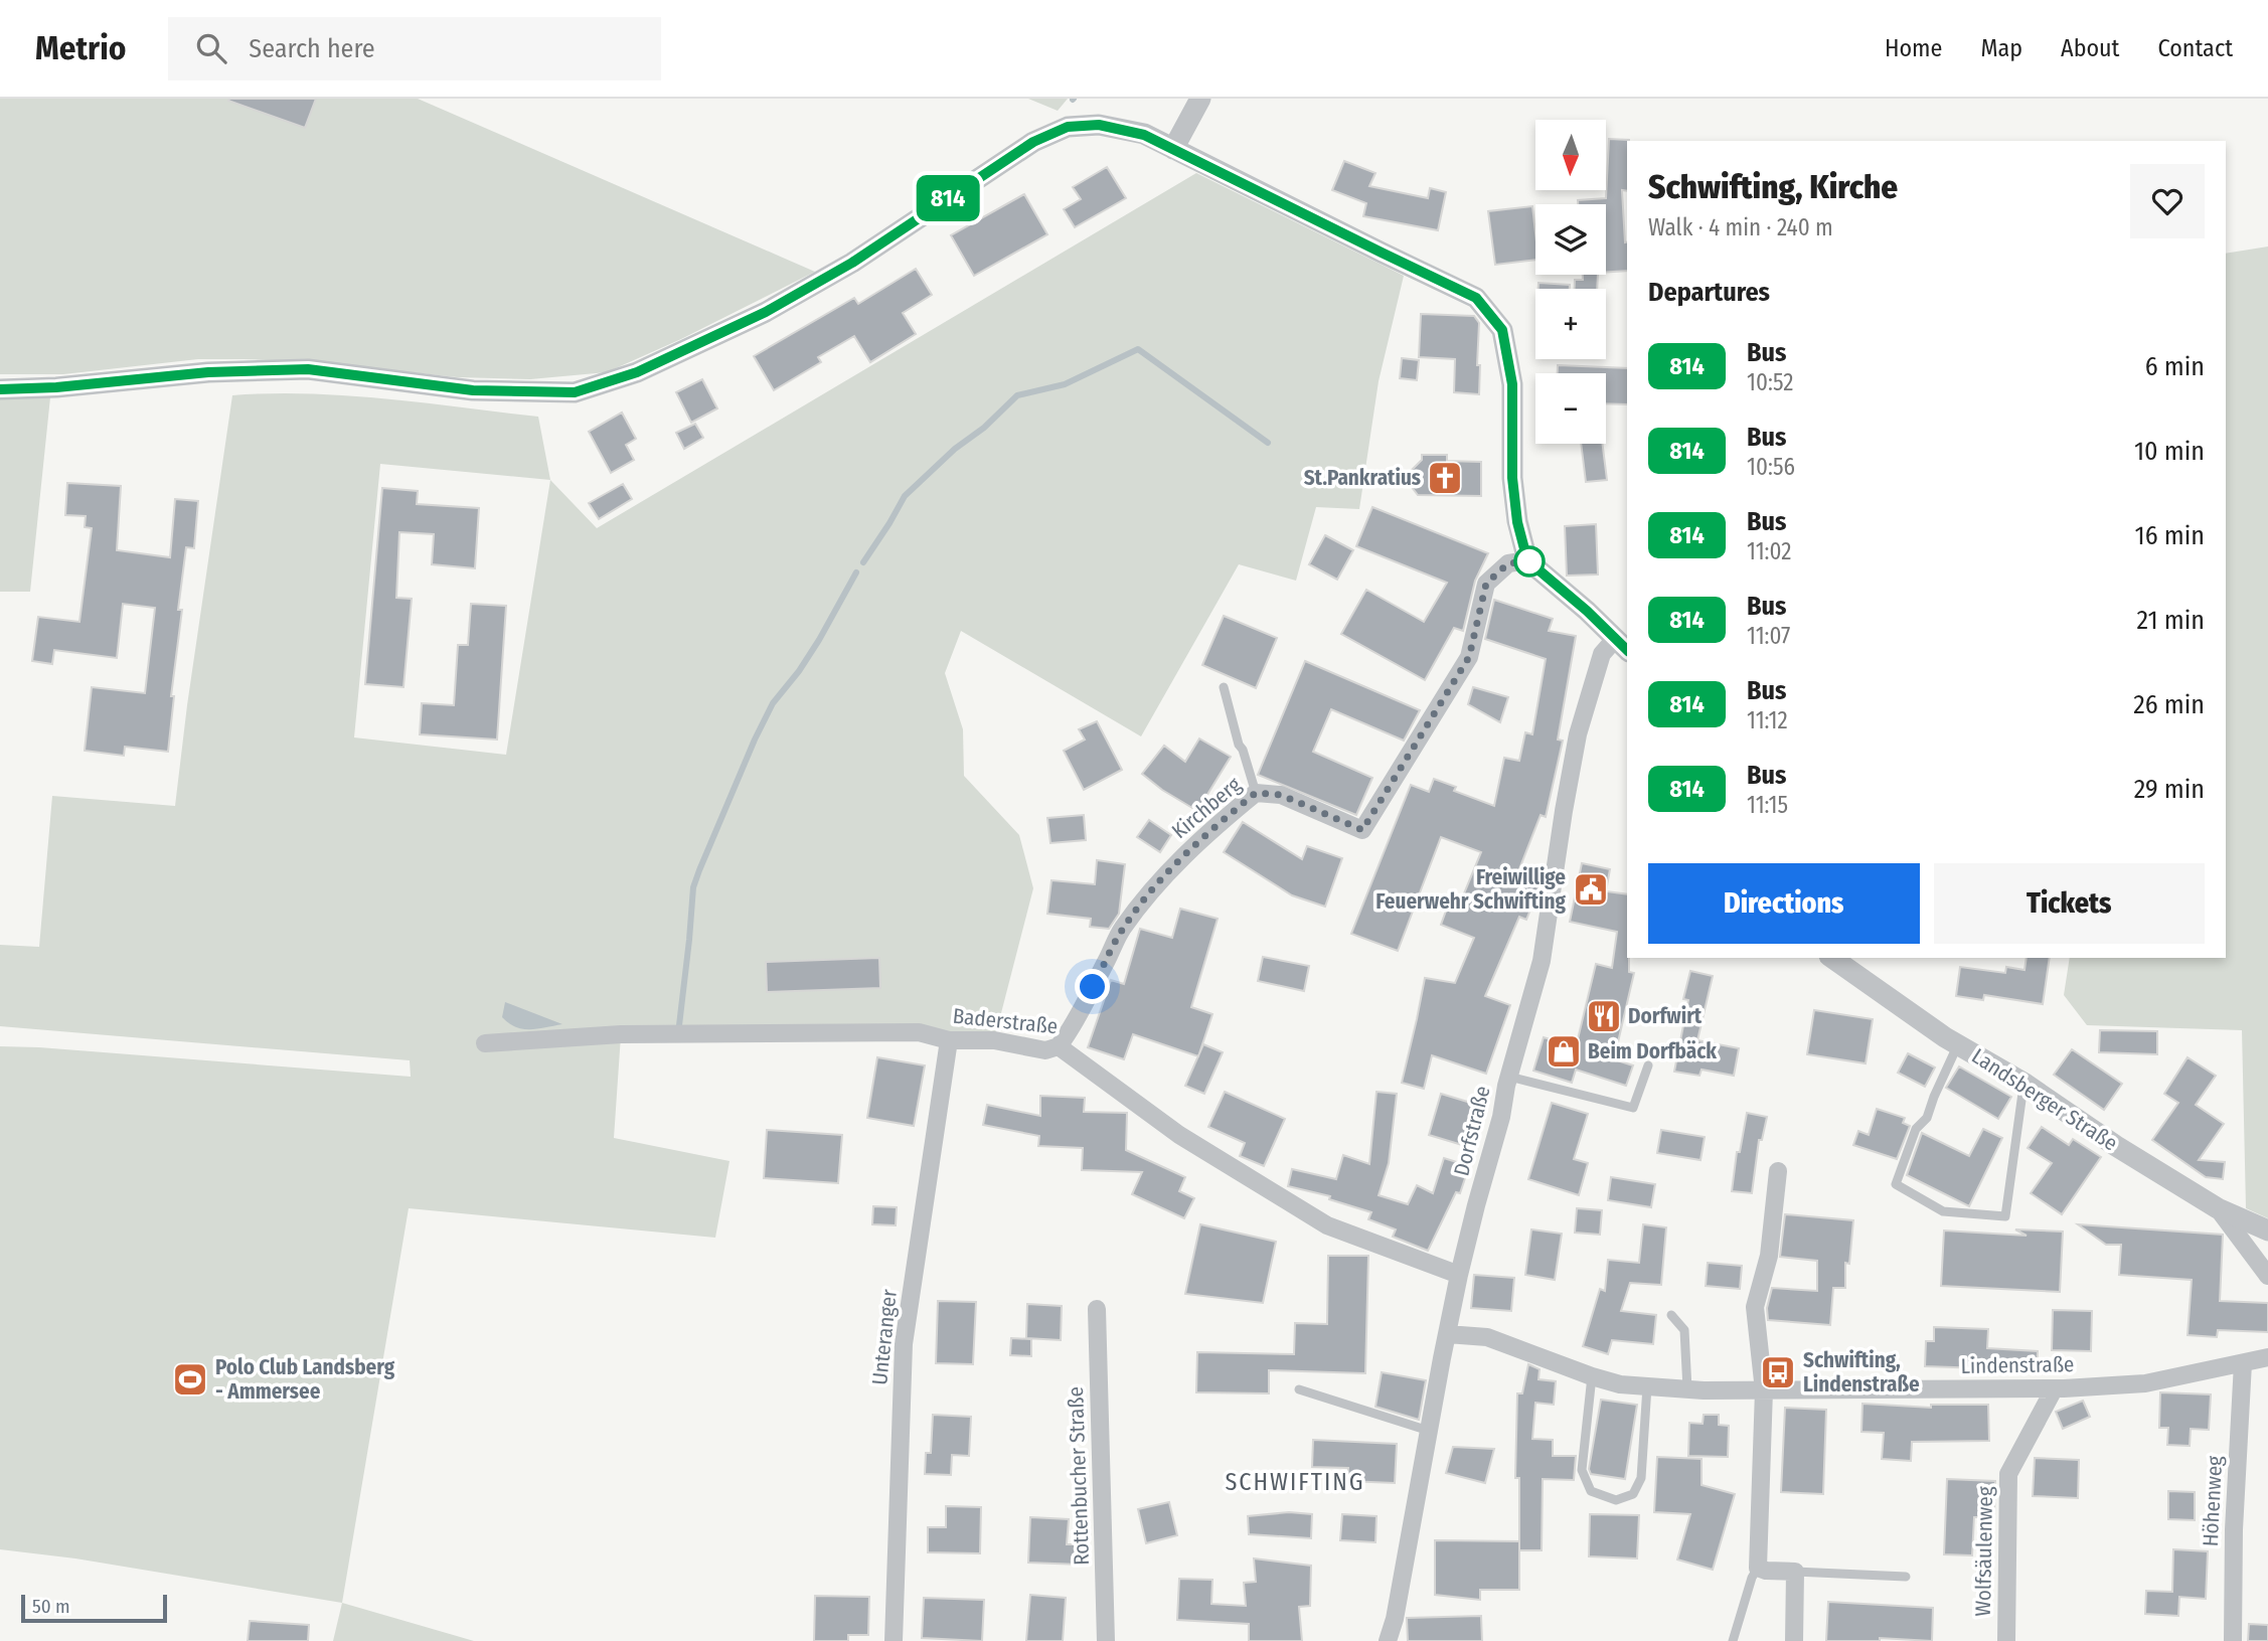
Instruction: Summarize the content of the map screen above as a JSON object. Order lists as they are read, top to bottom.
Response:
{
  "streets": {
    "street": [
      "Kirchberg",
      "Baderstraße",
      "Landsberger Straße",
      "Dorfstraße",
      "Unteranger",
      "Lindenstraße",
      "Rottenbucher Straße",
      "Höhenweg",
      "Wolfsäulenweg"
    ]
  },
  "crossings": [
    ["Kirchberg", "Baderstraße"],
    ["Baderstraße", "Dorfstraße"],
    ["Baderstraße", "Unteranger"],
    ["Dorfstraße", "Lindenstraße"],
    ["Lindenstraße", "Höhenweg"],
    ["Lindenstraße", "Wolfsäulenweg"]
  ],
  "districts": ["SCHWIFTING"],
  "places": {
    "church": ["St.Pankratius"],
    "public building": ["Freiwillige Feuerwehr Schwifting"],
    "restaurant": ["Dorfwirt"],
    "shop": ["Beim Dorfbäck"],
    "bus stop": ["Schwifting, Lindenstraße"],
    "sports": ["Polo Club Landsberg - Ammersee"]
  },
  "lines": ["bus line 814"],
  "scale_bar": "50 m",
  "north": "bottom",
  "page": {
    "header": "Metrio",
    "search": "Search here",
    "nav": [
      "Home",
      "Map",
      "About",
      "Contact"
    ],
    "on_map": "814",
    "map_buttons": ["+", "−"],
    "heading": [
      ["Schwifting, Kirche", "Walk · 4 min · 240 m"],
      "Departures"
    ],
    "list": [
      {
        "mark": "814",
        "name": "Bus",
        "note": "10:52",
        "value": "6 min"
      },
      {
        "mark": "814",
        "name": "Bus",
        "note": "10:56",
        "value": "10 min"
      },
      {
        "mark": "814",
        "name": "Bus",
        "note": "11:02",
        "value": "16 min"
      },
      {
        "mark": "814",
        "name": "Bus",
        "note": "11:07",
        "value": "21 min"
      },
      {
        "mark": "814",
        "name": "Bus",
        "note": "11:12",
        "value": "26 min"
      },
      {
        "mark": "814",
        "name": "Bus",
        "note": "11:15",
        "value": "29 min"
      }
    ],
    "buttons": ["Directions", "Tickets"],
    "scale": "50 m"
  }
}
